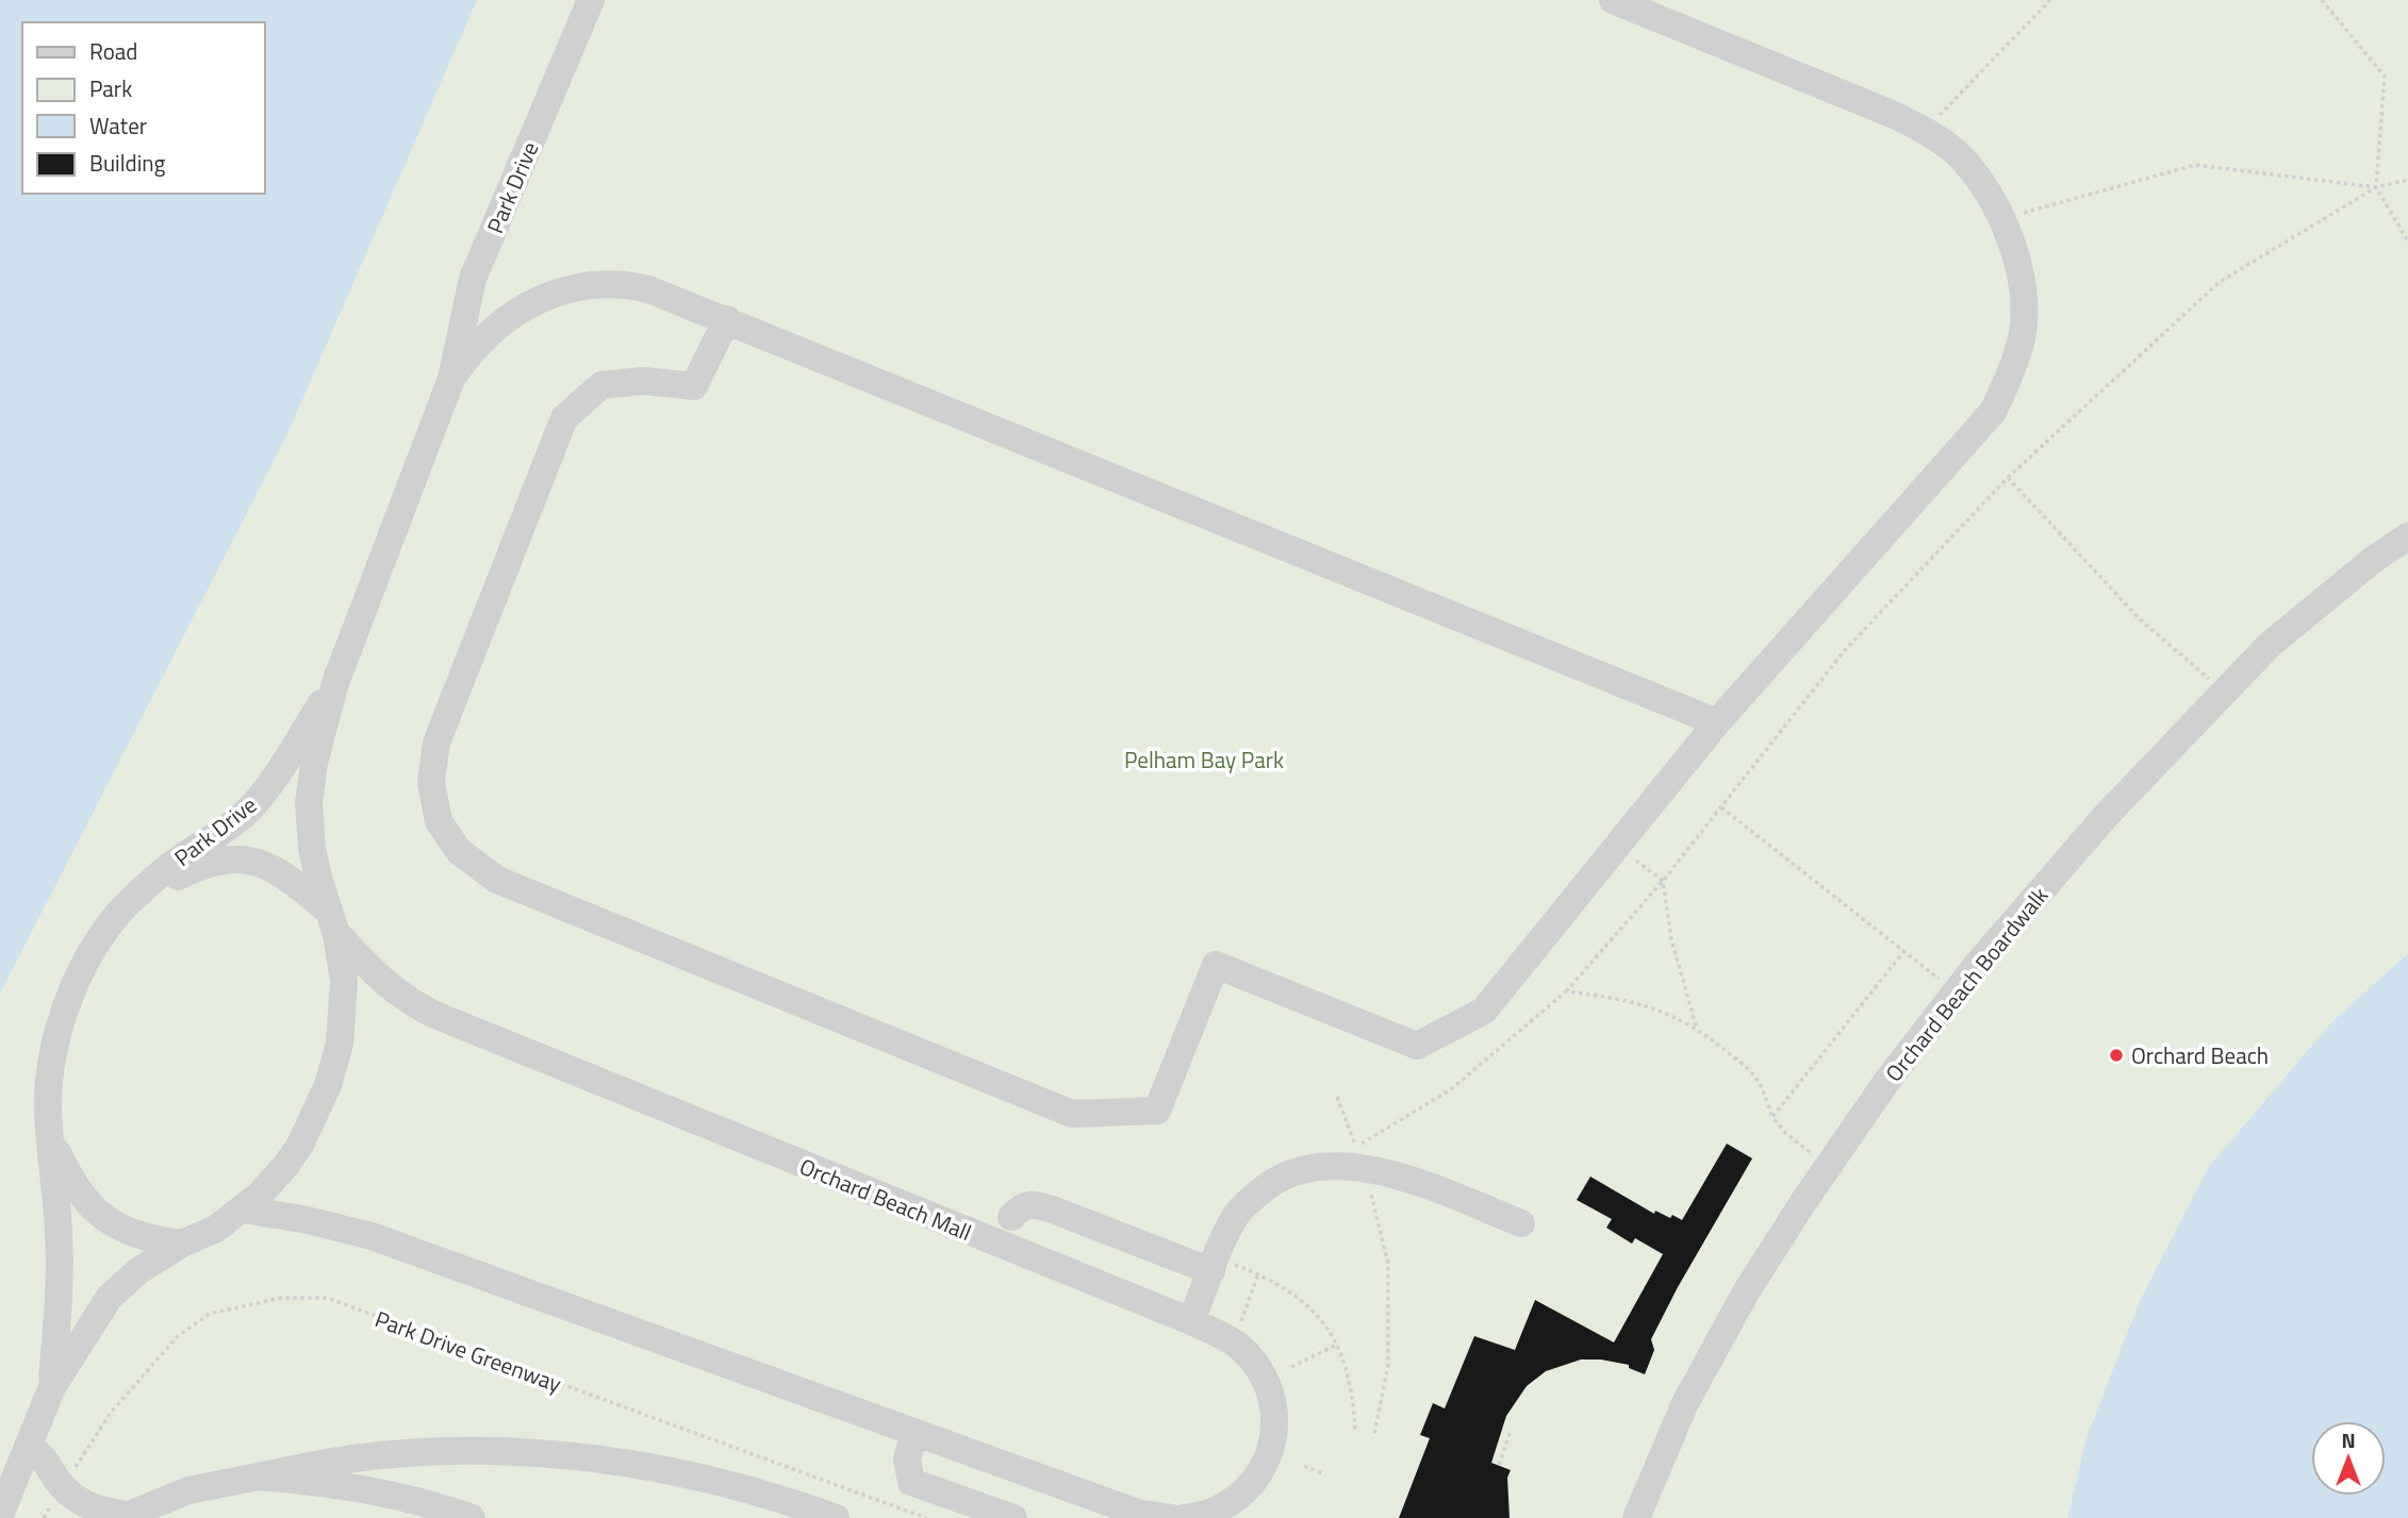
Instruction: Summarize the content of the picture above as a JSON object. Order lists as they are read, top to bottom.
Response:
{
  "streets": {
    "street": ["Park Drive", "Orchard Beach Boardwalk", "Orchard Beach Mall"],
    "path": ["Park Drive Greenway"]
  },
  "crossings": [
    ["Park Drive", "Orchard Beach Mall"]
  ],
  "parks": ["Pelham Bay Park"],
  "places": ["Orchard Beach"],
  "legend": [
    "Road",
    "Park",
    "Water",
    "Building"
  ],
  "north": "top"
}
